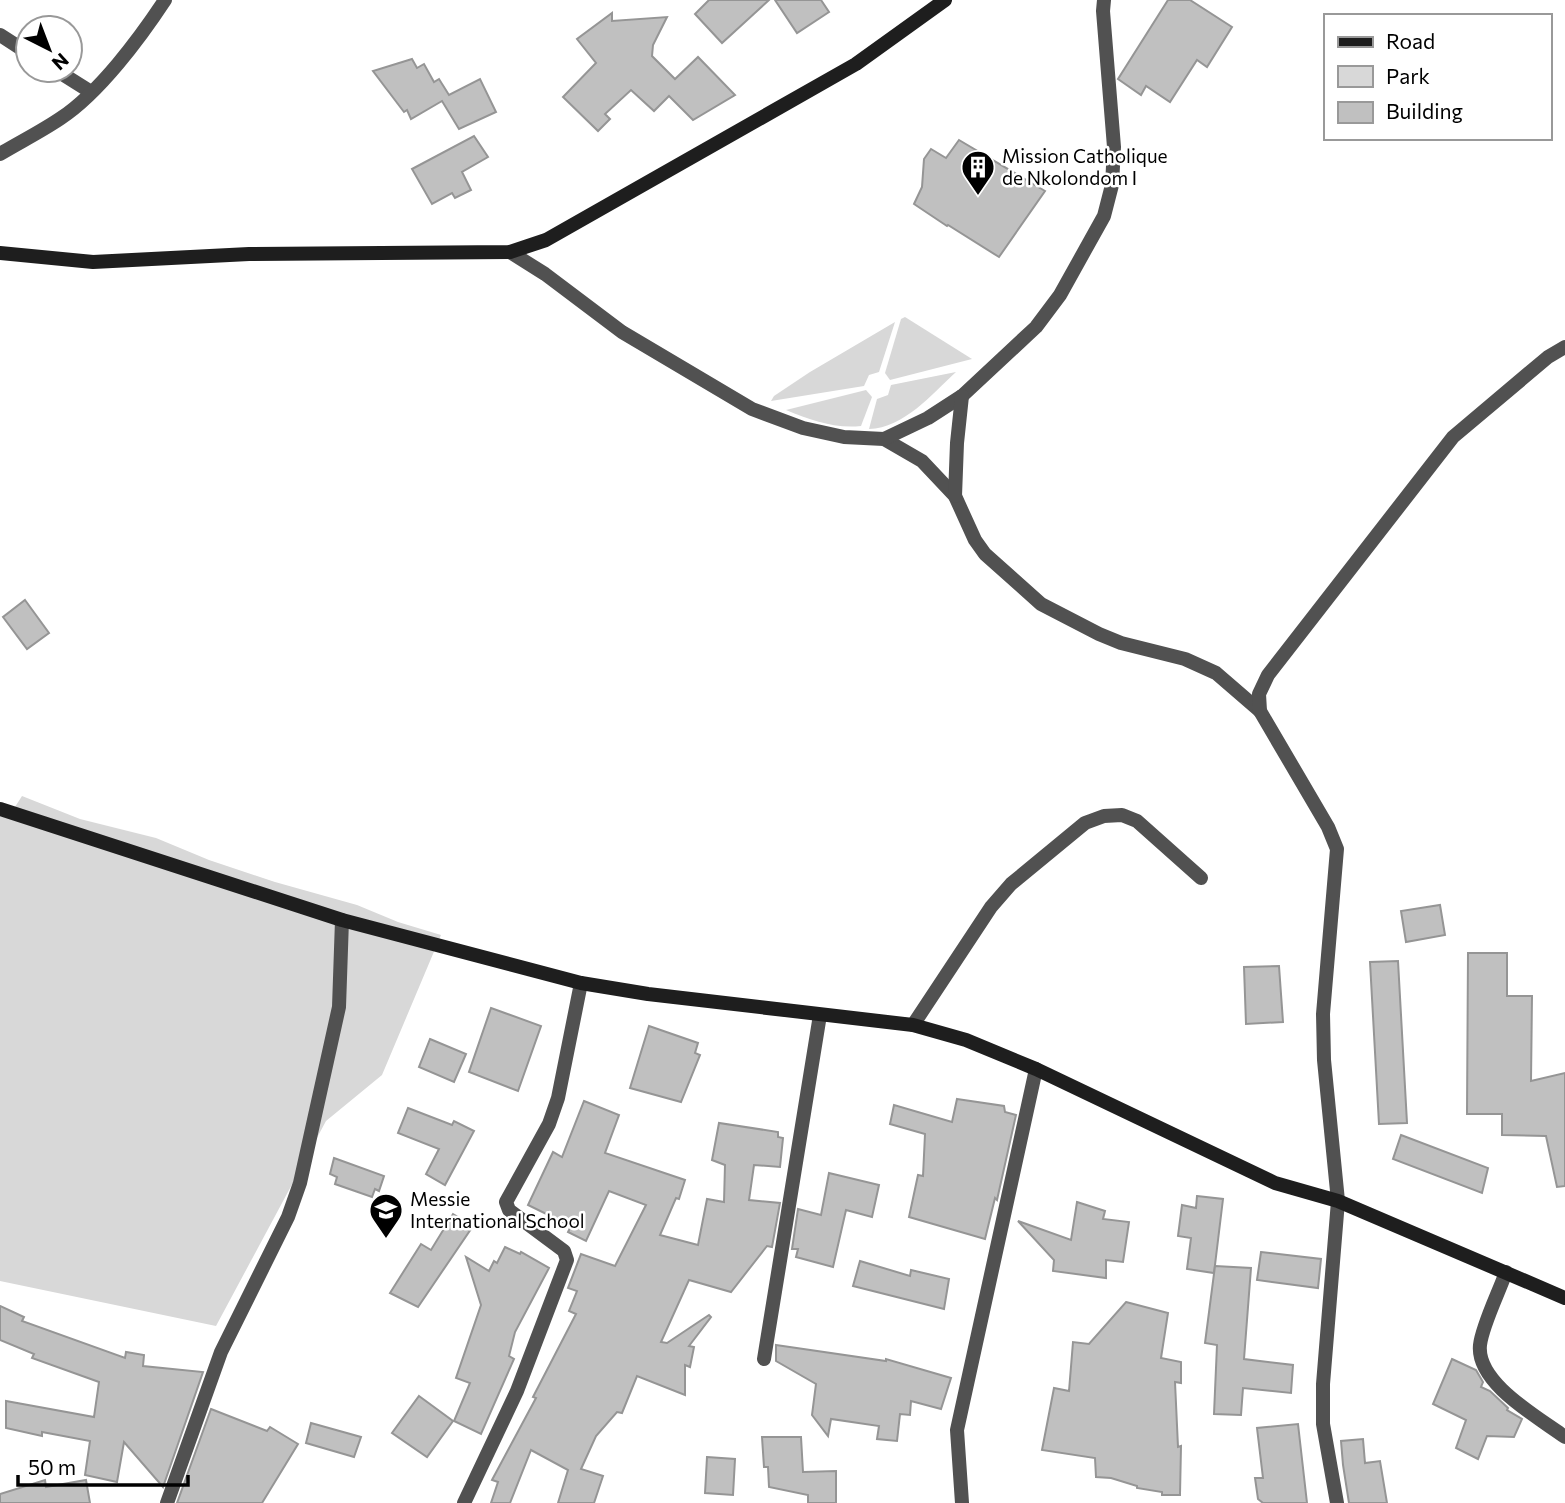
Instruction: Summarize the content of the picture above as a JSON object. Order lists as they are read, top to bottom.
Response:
{
  "places": {
    "building": ["Mission Catholique de Nkolondom I"],
    "school or university": ["Messie International School"]
  },
  "legend": ["Road", "Park", "Building"],
  "scale_bar": "50 m",
  "north": "bottom right"
}
